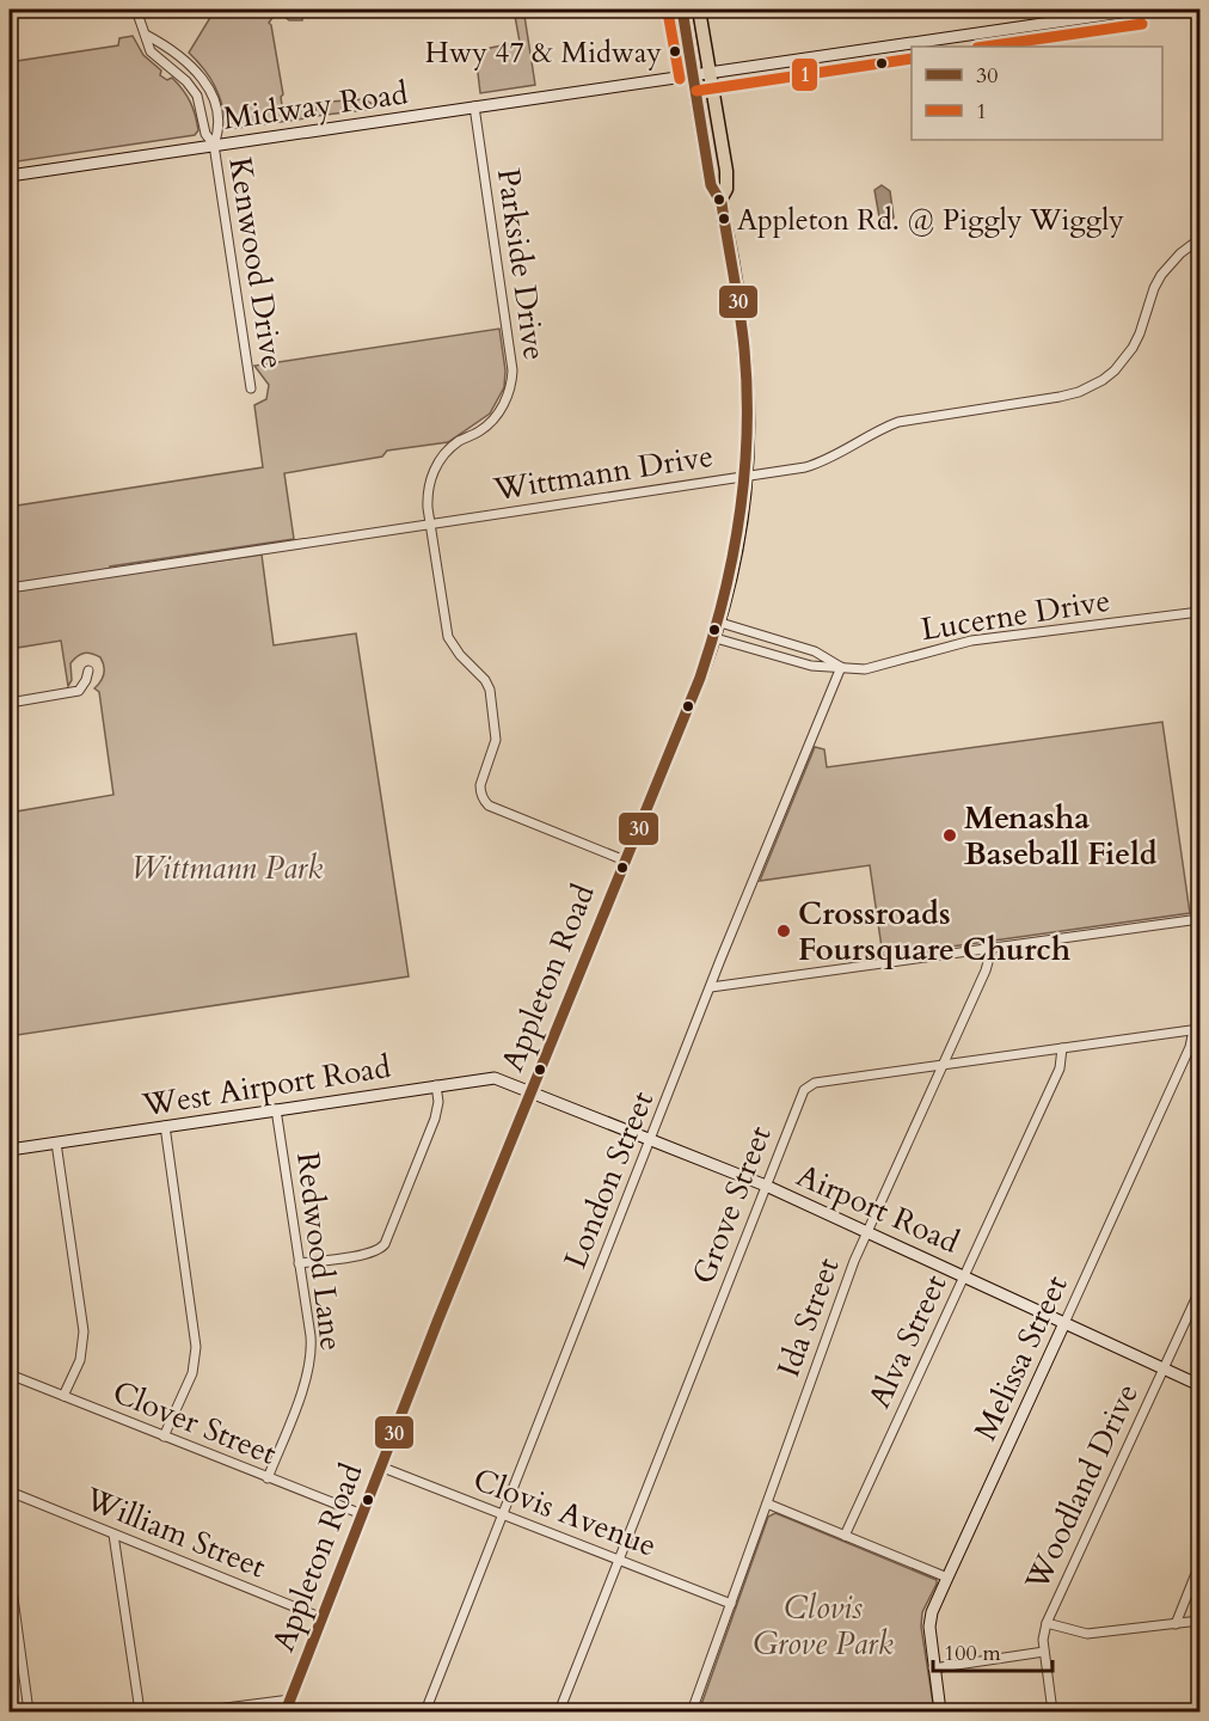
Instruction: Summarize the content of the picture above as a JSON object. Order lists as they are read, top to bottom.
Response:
{
  "streets": {
    "main road": ["Appleton Road"],
    "street": [
      "Midway Road",
      "Kenwood Drive",
      "Parkside Drive",
      "Wittmann Drive",
      "Lucerne Drive",
      "West Airport Road",
      "London Street",
      "Grove Street",
      "Airport Road",
      "Redwood Lane",
      "Ida Street",
      "Alva Street",
      "Melissa Street",
      "Clover Street",
      "Woodland Drive",
      "Clovis Avenue",
      "William Street"
    ]
  },
  "crossings": [
    ["Midway Road", "Kenwood Drive"],
    ["Midway Road", "Parkside Drive"],
    ["Midway Road", "Appleton Road"],
    ["Parkside Drive", "Wittmann Drive"],
    ["Parkside Drive", "Appleton Road"],
    ["Wittmann Drive", "Appleton Road"],
    ["Lucerne Drive", "Appleton Road"],
    ["Lucerne Drive", "London Street"],
    ["Appleton Road", "West Airport Road"],
    ["Appleton Road", "Airport Road"],
    ["Appleton Road", "Clover Street"],
    ["Appleton Road", "Clovis Avenue"],
    ["Appleton Road", "William Street"],
    ["West Airport Road", "Airport Road"],
    ["West Airport Road", "Redwood Lane"],
    ["London Street", "Airport Road"],
    ["London Street", "Clovis Avenue"],
    ["Grove Street", "Airport Road"],
    ["Grove Street", "Ida Street"],
    ["Grove Street", "Alva Street"],
    ["Grove Street", "Melissa Street"],
    ["Grove Street", "Clovis Avenue"],
    ["Airport Road", "Ida Street"],
    ["Airport Road", "Alva Street"],
    ["Airport Road", "Melissa Street"],
    ["Airport Road", "Woodland Drive"],
    ["Redwood Lane", "Clover Street"],
    ["Ida Street", "Clovis Avenue"]
  ],
  "parks": ["Wittmann Park", "Clovis Grove Park"],
  "places": [
    "Hwy 47 & Midway",
    "Appleton Rd. @ Piggly Wiggly",
    "Menasha Baseball Field",
    "Crossroads Foursquare Church"
  ],
  "lines": ["transit line 30", "transit line 1"],
  "legend": ["30", "1"],
  "scale_bar": "100 m"
}
